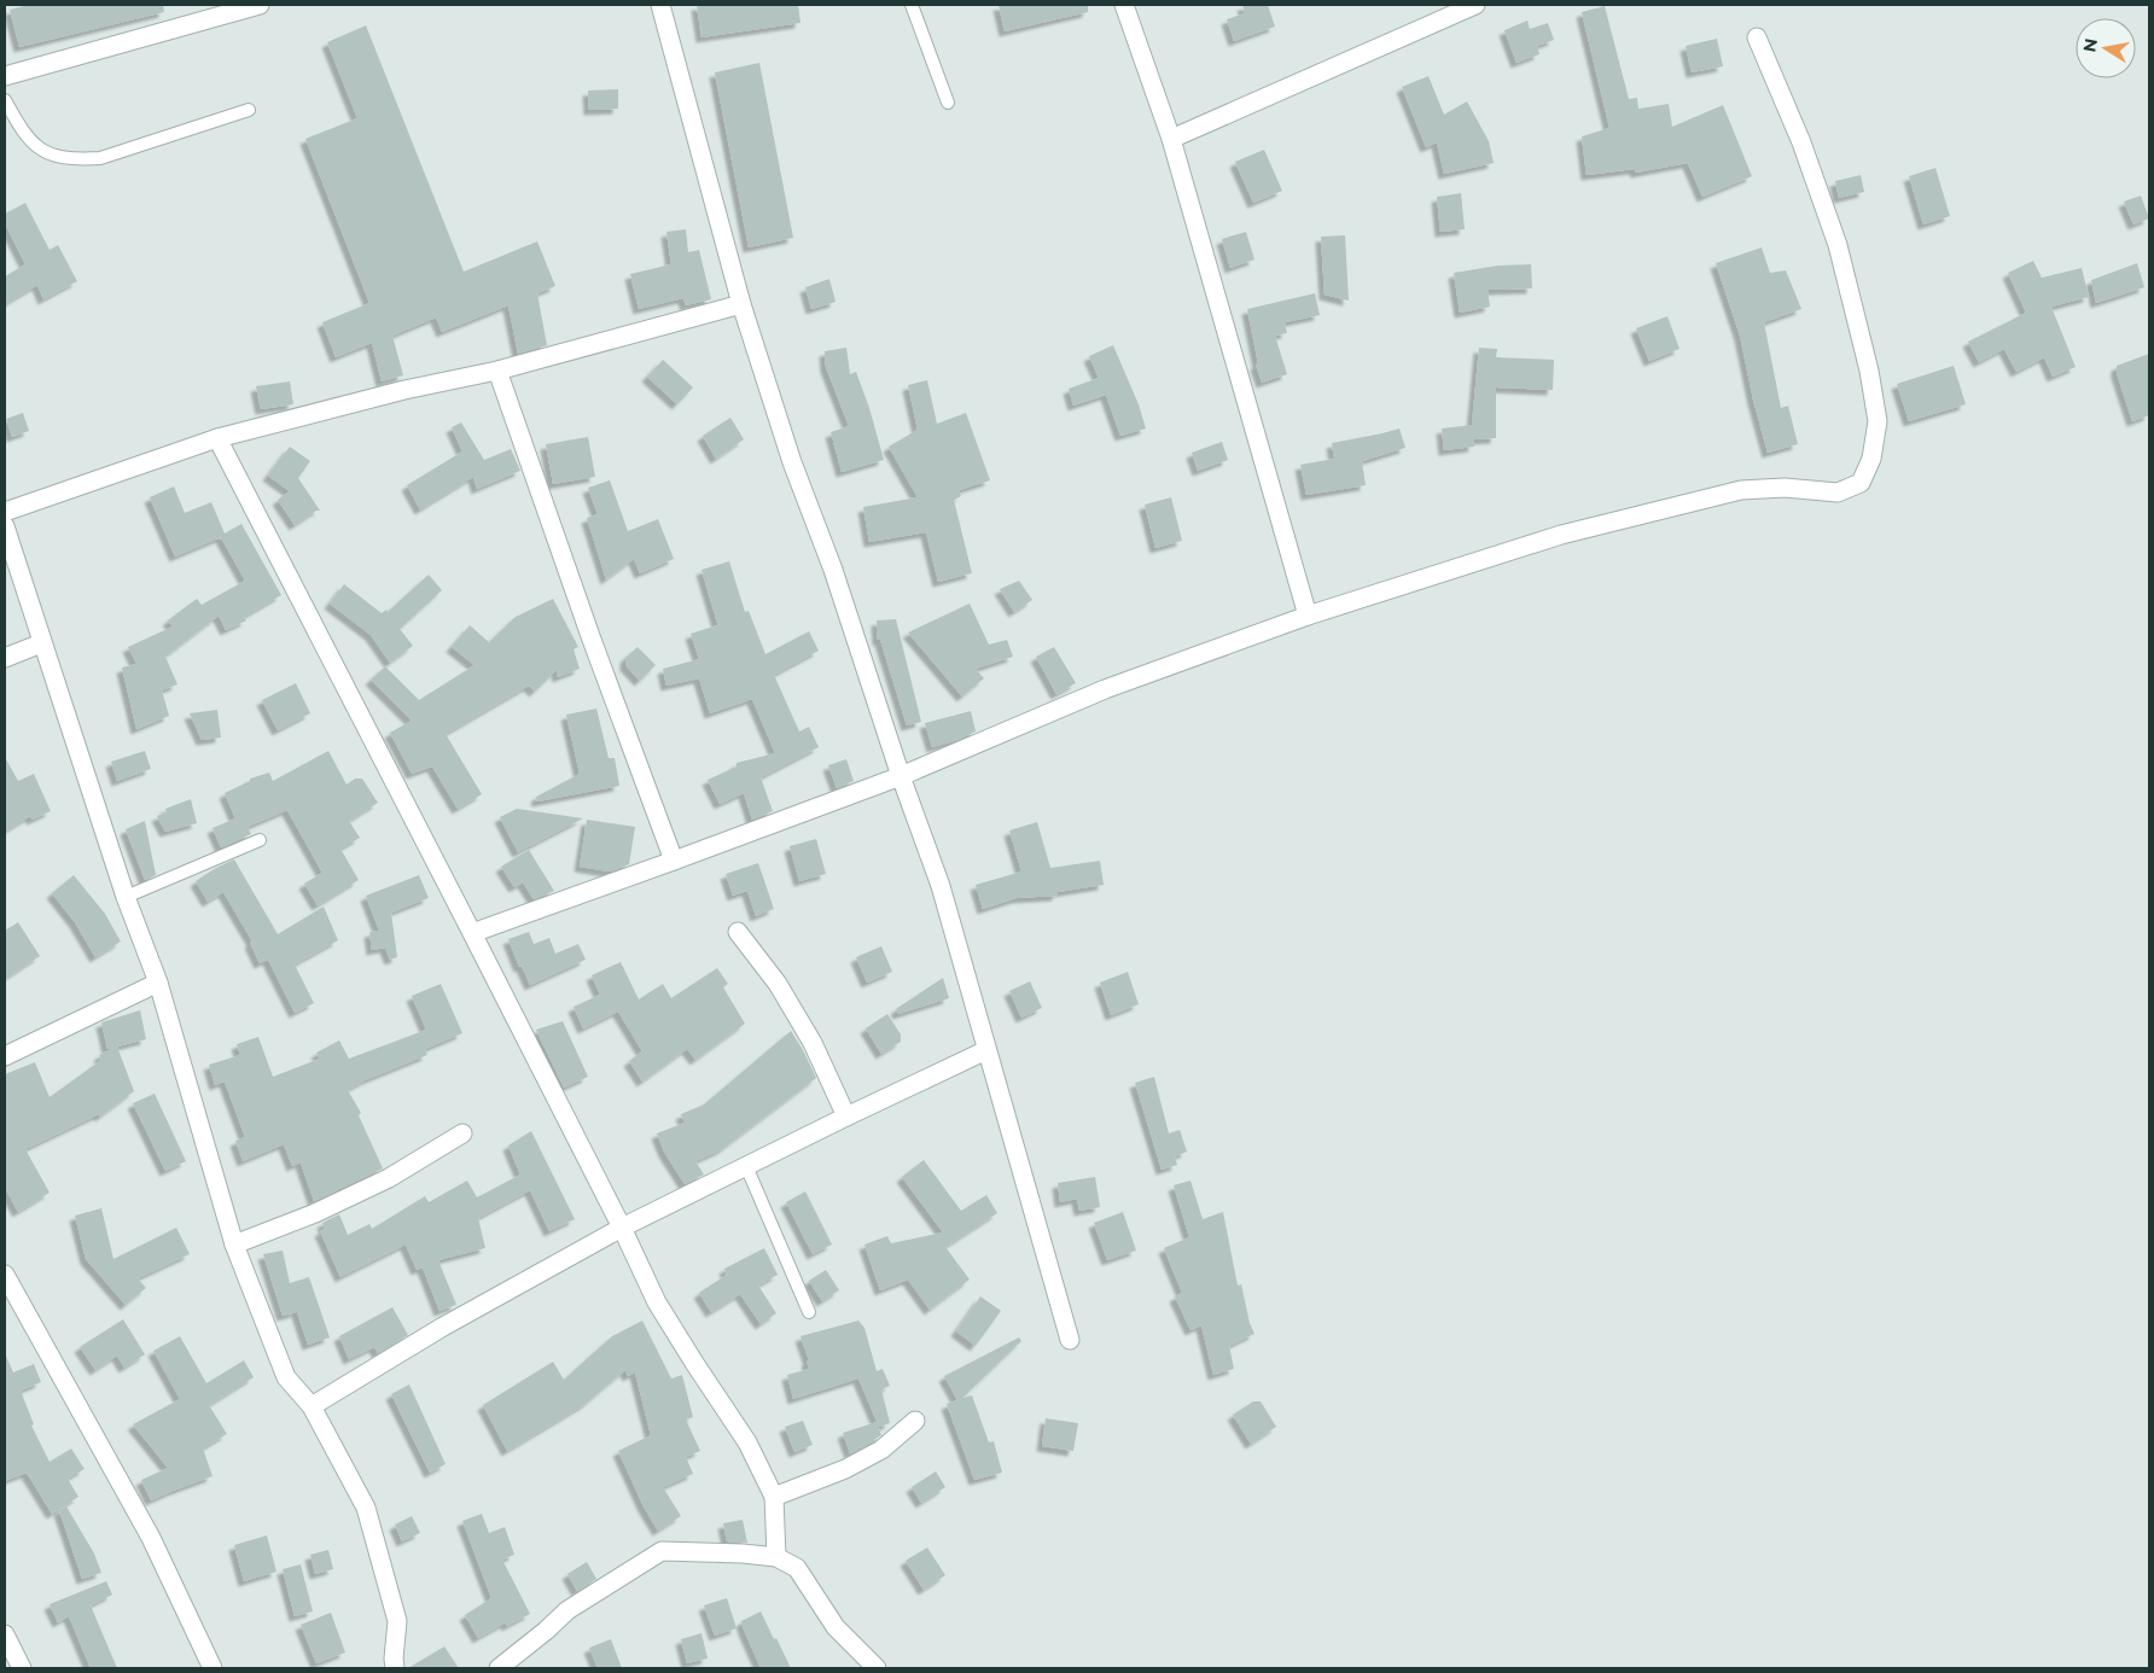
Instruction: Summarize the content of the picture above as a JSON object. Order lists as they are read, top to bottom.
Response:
{
  "north": "left"
}
